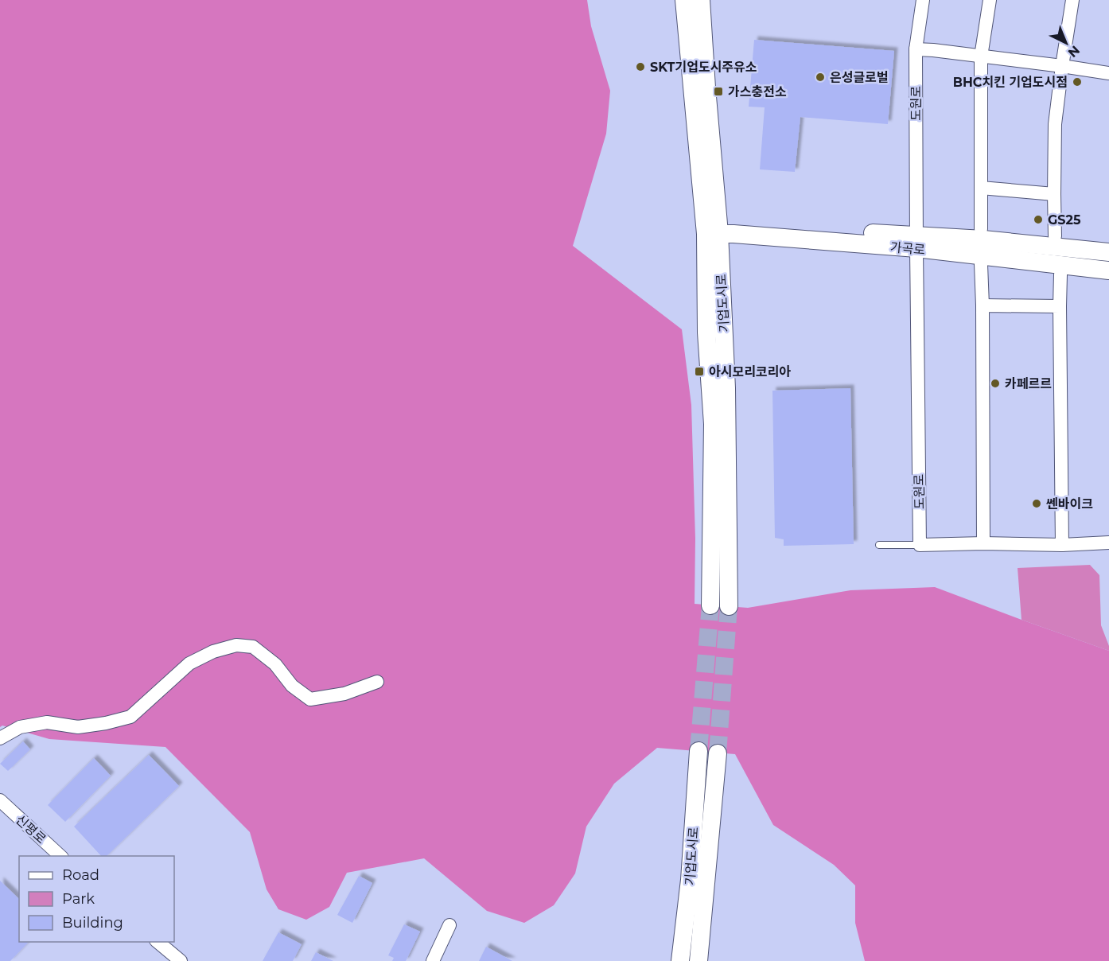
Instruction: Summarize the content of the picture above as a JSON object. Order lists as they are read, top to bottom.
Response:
{
  "streets": {
    "street": [
      "도원로",
      "가곡로",
      "기업도시로",
      "신평로"
    ]
  },
  "crossings": [
    ["도원로", "가곡로"],
    ["가곡로", "기업도시로"]
  ],
  "places": {
    "other": [
      "SKT기업도시주유소",
      "은성글로벌",
      "BHC치킨 기업도시점",
      "GS25",
      "카페르르",
      "쎈바이크"
    ],
    "transit": ["가스충전소", "아시모리코리아"]
  },
  "legend": ["Road", "Park", "Building"],
  "north": "bottom right"
}
